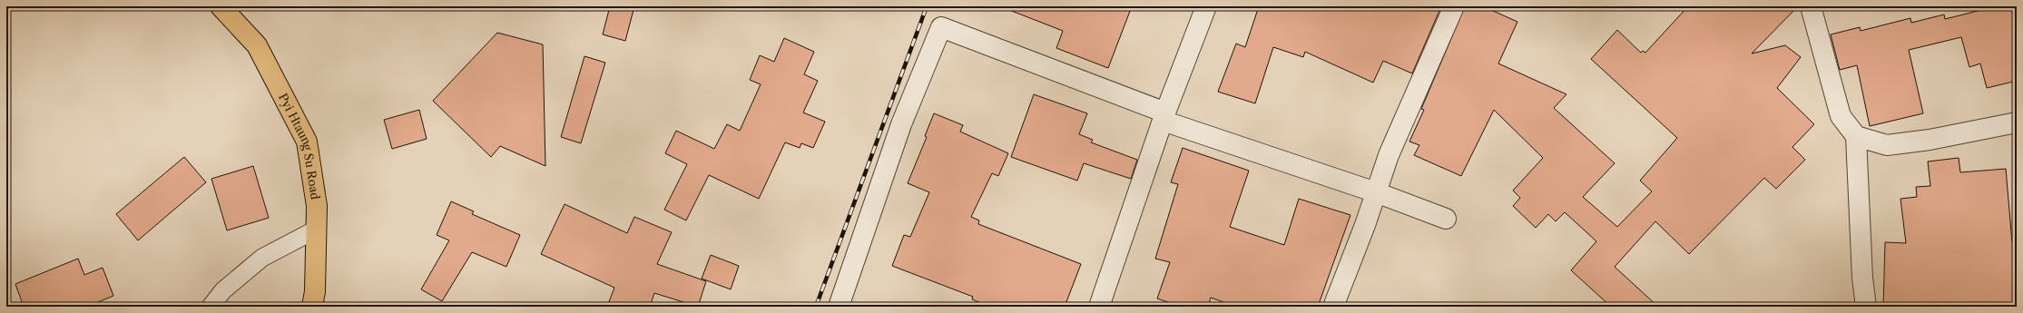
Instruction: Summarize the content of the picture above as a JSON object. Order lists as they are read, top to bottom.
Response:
{
  "streets": {
    "highway": ["Pyi Htaung Su Road"]
  }
}
